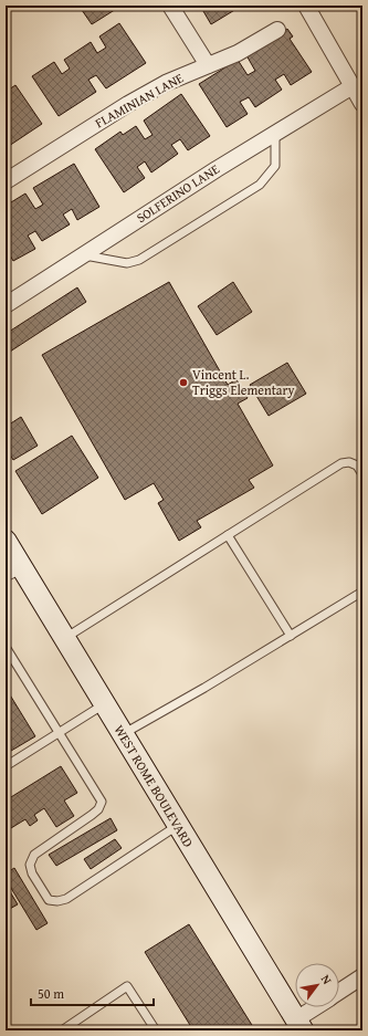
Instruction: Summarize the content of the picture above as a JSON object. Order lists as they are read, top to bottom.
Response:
{
  "streets": {
    "street": ["FLAMINIAN LANE", "SOLFERINO LANE", "WEST ROME BOULEVARD"]
  },
  "places": ["Vincent L. Triggs Elementary"],
  "scale_bar": "50 m",
  "north": "top right"
}
